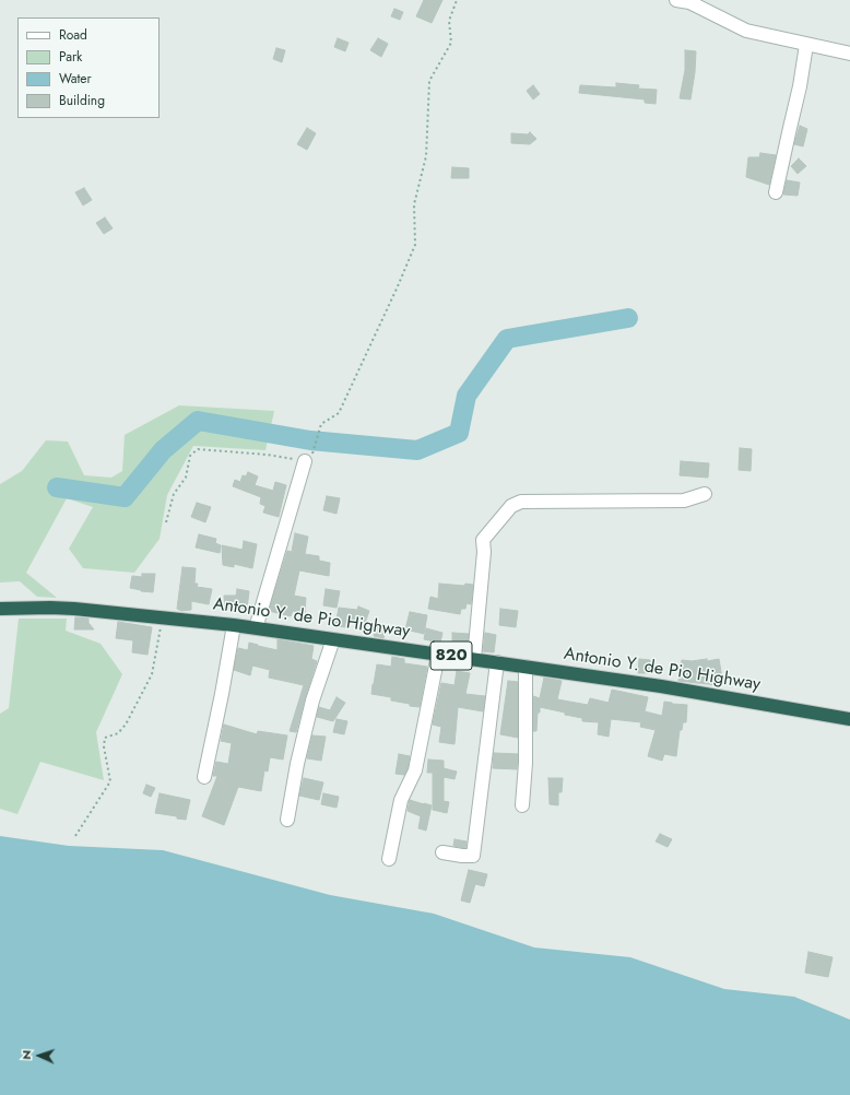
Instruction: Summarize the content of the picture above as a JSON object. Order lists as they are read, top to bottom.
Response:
{
  "streets": {
    "highway": ["Antonio Y. de Pio Highway", "820"]
  },
  "legend": [
    "Road",
    "Park",
    "Water",
    "Building"
  ],
  "north": "left"
}
